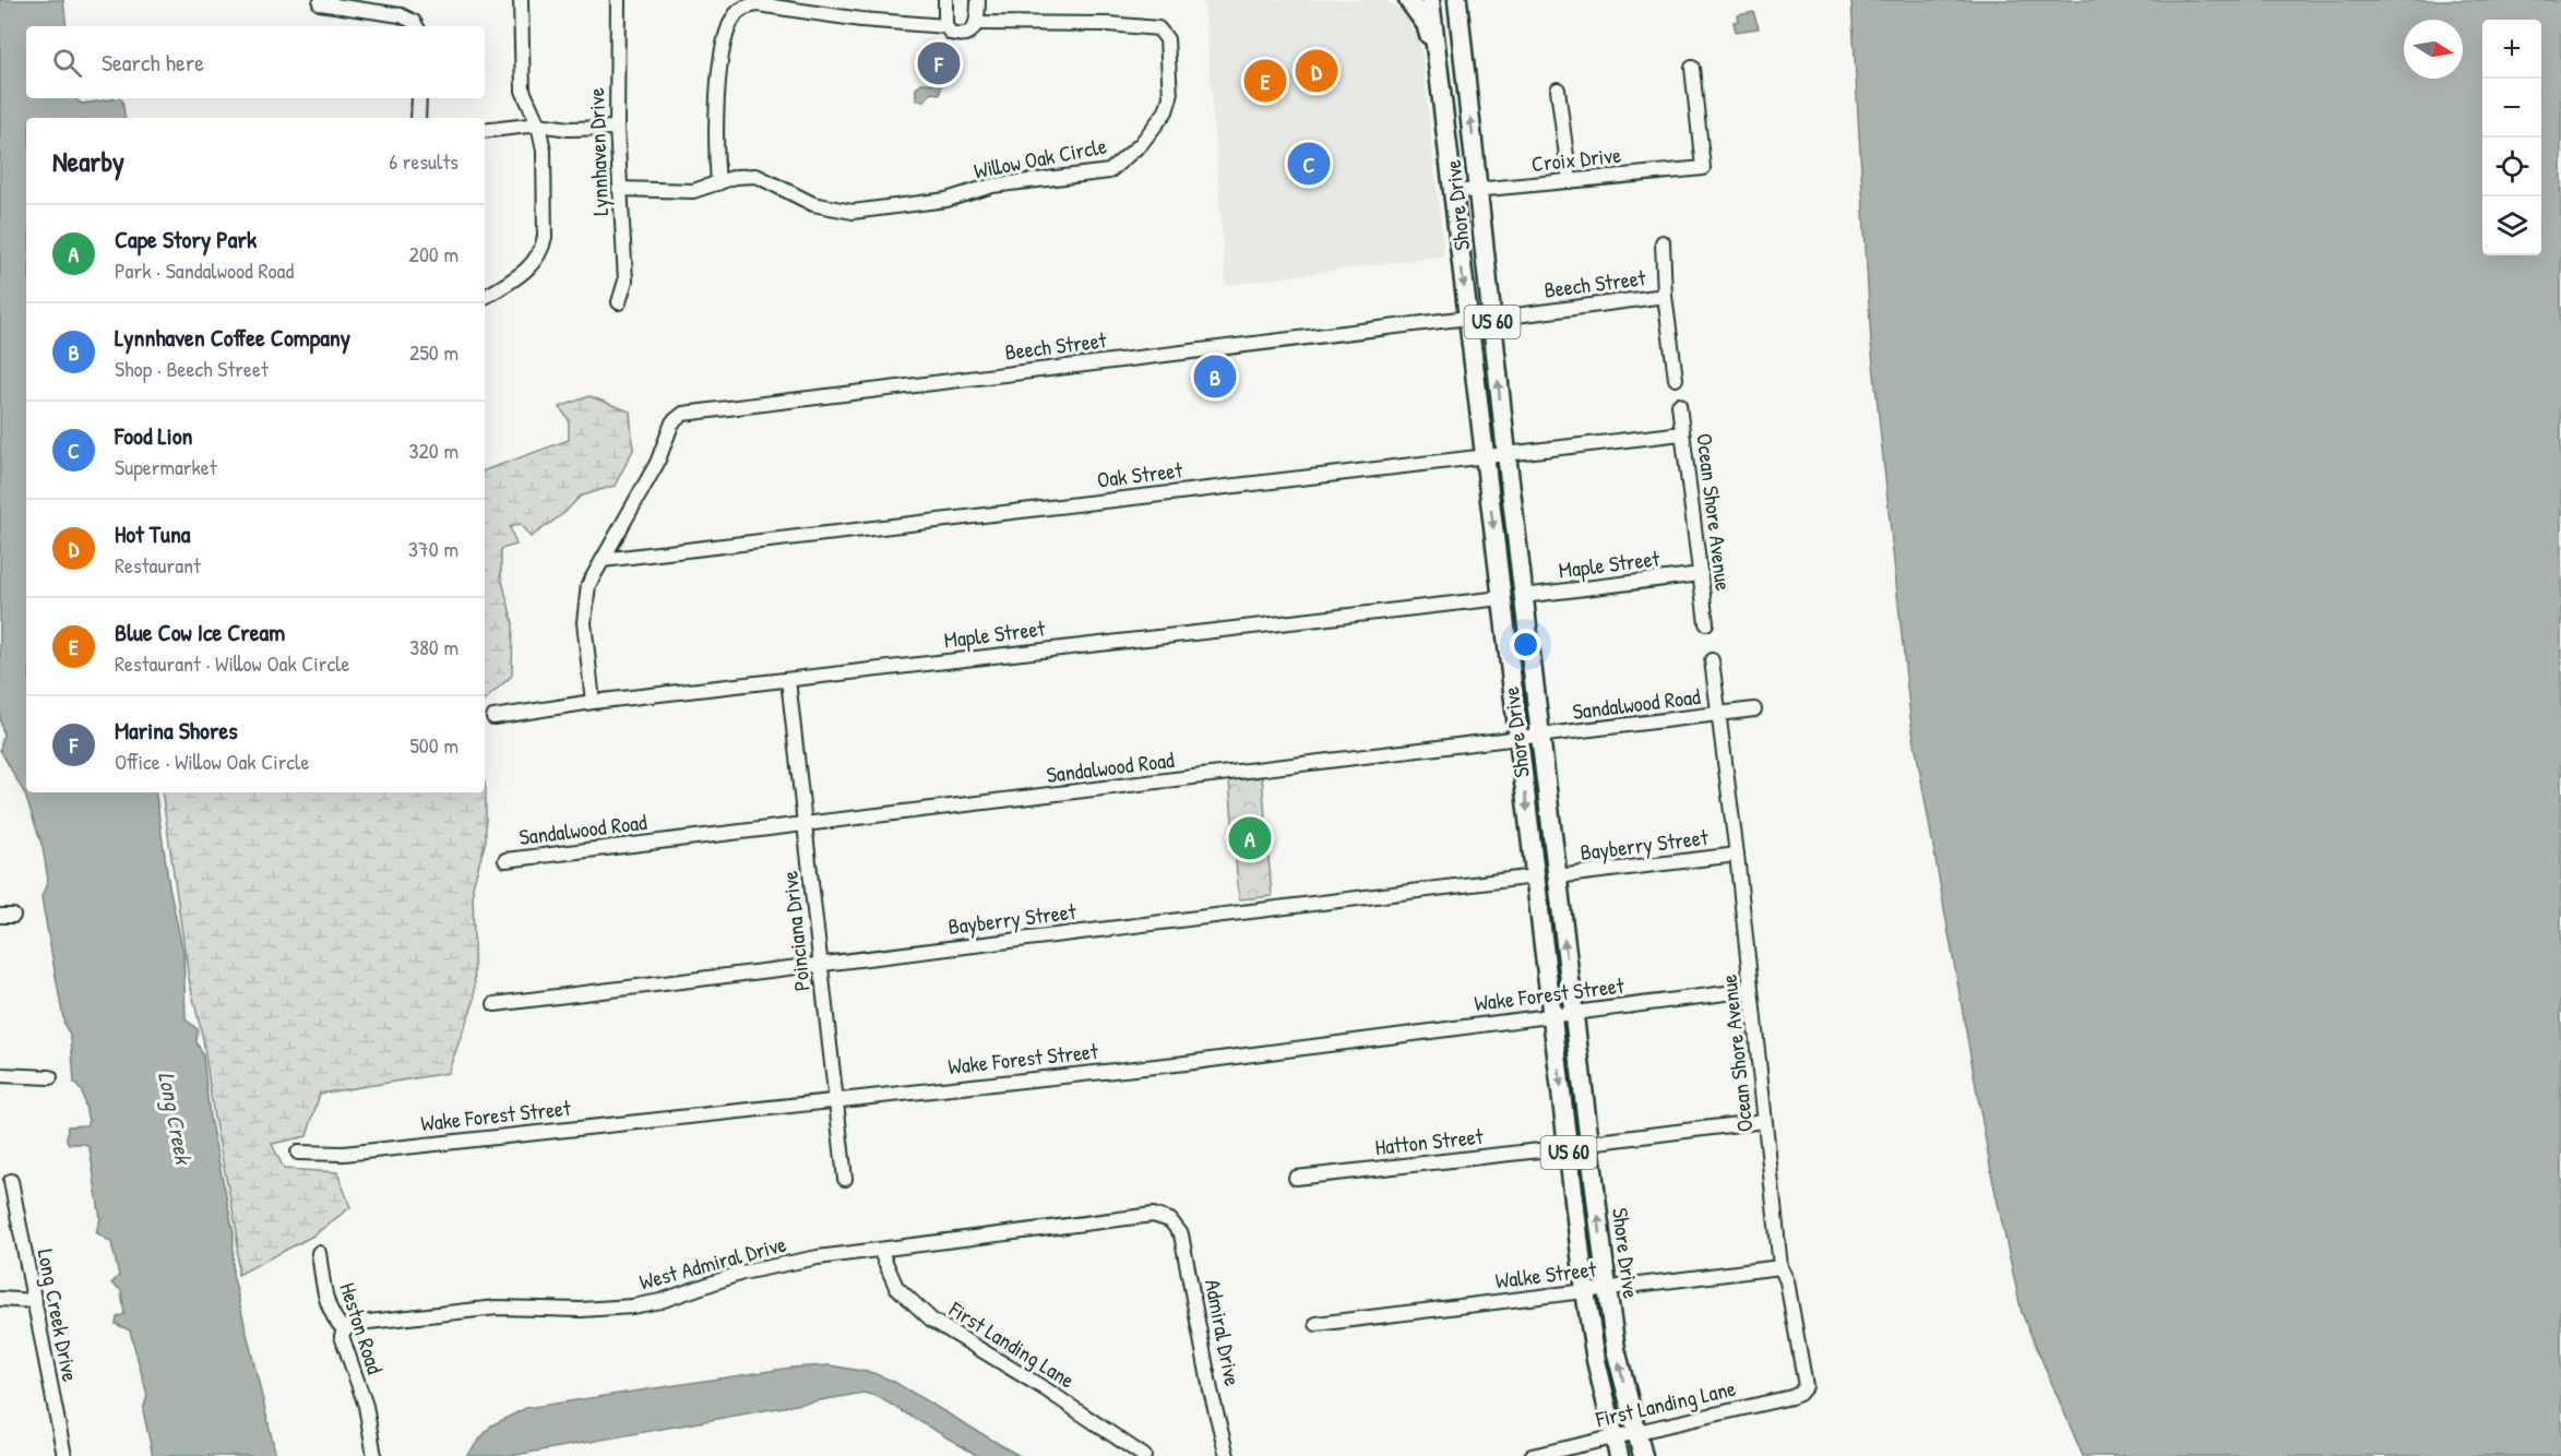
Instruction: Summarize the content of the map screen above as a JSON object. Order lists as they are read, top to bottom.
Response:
{
  "streets": {
    "highway": ["Shore Drive", "US 60"],
    "street": [
      "Lynnhaven Drive",
      "Willow Oak Circle",
      "Croix Drive",
      "Beech Street",
      "Oak Street",
      "Ocean Shore Avenue",
      "Maple Street",
      "Sandalwood Road",
      "Bayberry Street",
      "Poinciana Drive",
      "Wake Forest Street",
      "Hatton Street",
      "West Admiral Drive",
      "Walke Street",
      "Long Creek Drive",
      "Heston Road",
      "Admiral Drive",
      "First Landing Lane"
    ]
  },
  "crossings": [
    ["Lynnhaven Drive", "Willow Oak Circle"],
    ["Croix Drive", "Shore Drive"],
    ["Shore Drive", "Beech Street"],
    ["Shore Drive", "Oak Street"],
    ["Shore Drive", "Maple Street"],
    ["Shore Drive", "Sandalwood Road"],
    ["Shore Drive", "Bayberry Street"],
    ["Shore Drive", "Wake Forest Street"],
    ["Shore Drive", "Hatton Street"],
    ["Shore Drive", "Walke Street"],
    ["Shore Drive", "First Landing Lane"],
    ["Beech Street", "Oak Street"],
    ["Oak Street", "Ocean Shore Avenue"],
    ["Ocean Shore Avenue", "Maple Street"],
    ["Ocean Shore Avenue", "Sandalwood Road"],
    ["Ocean Shore Avenue", "Bayberry Street"],
    ["Ocean Shore Avenue", "Wake Forest Street"],
    ["Ocean Shore Avenue", "Walke Street"],
    ["Ocean Shore Avenue", "First Landing Lane"],
    ["Maple Street", "Poinciana Drive"],
    ["Sandalwood Road", "Poinciana Drive"],
    ["Bayberry Street", "Poinciana Drive"],
    ["Poinciana Drive", "Wake Forest Street"],
    ["West Admiral Drive", "Heston Road"],
    ["West Admiral Drive", "Admiral Drive"],
    ["West Admiral Drive", "First Landing Lane"]
  ],
  "water": ["Long Creek"],
  "north": "right",
  "page": {
    "map_buttons": ["+", "−"],
    "search": "Search here",
    "pins": [
      "F",
      "D",
      "E",
      "C",
      "B",
      "A"
    ],
    "heading": ["Nearby", "6 results"],
    "list": [
      {
        "mark": "A",
        "name": "Cape Story Park",
        "note": "Park · Sandalwood Road",
        "value": "200 m"
      },
      {
        "mark": "B",
        "name": "Lynnhaven Coffee Company",
        "note": "Shop · Beech Street",
        "value": "250 m"
      },
      {
        "mark": "C",
        "name": "Food Lion",
        "note": "Supermarket",
        "value": "320 m"
      },
      {
        "mark": "D",
        "name": "Hot Tuna",
        "note": "Restaurant",
        "value": "370 m"
      },
      {
        "mark": "E",
        "name": "Blue Cow Ice Cream",
        "note": "Restaurant · Willow Oak Circle",
        "value": "380 m"
      },
      {
        "mark": "F",
        "name": "Marina Shores",
        "note": "Office · Willow Oak Circle",
        "value": "500 m"
      }
    ]
  }
}
